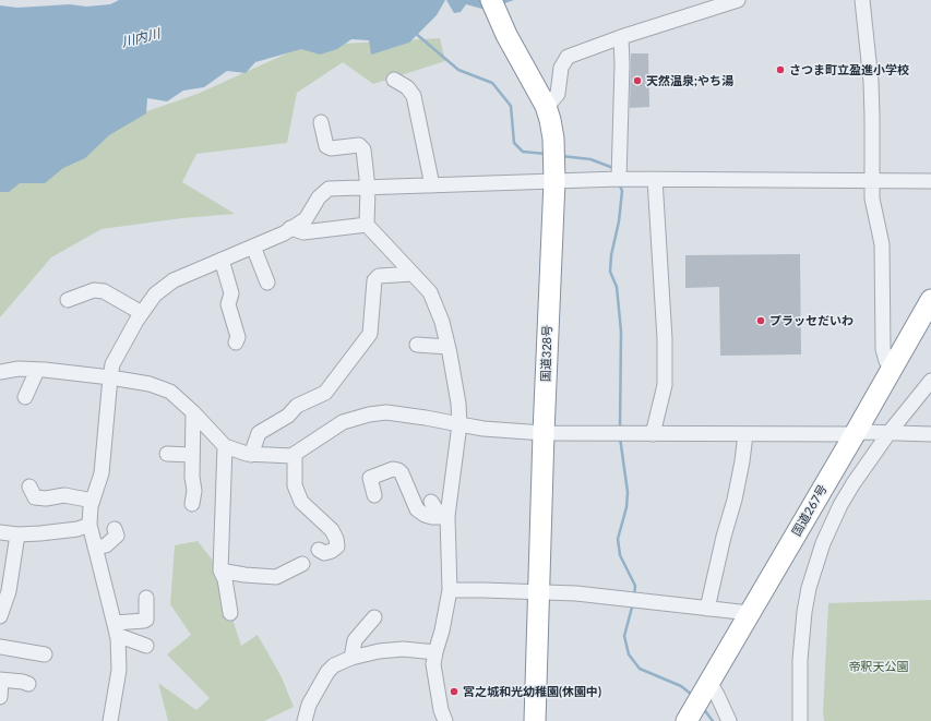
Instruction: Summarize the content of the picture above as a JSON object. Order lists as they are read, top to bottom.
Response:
{
  "streets": {
    "highway": ["国道328号", "国道267号"]
  },
  "water": ["川内川"],
  "parks": ["帝釈天公園"],
  "places": [
    "さつま町立盈進小学校",
    "天然温泉;やち湯",
    "プラッセだいわ",
    "宮之城和光幼稚園(休園中)"
  ]
}
